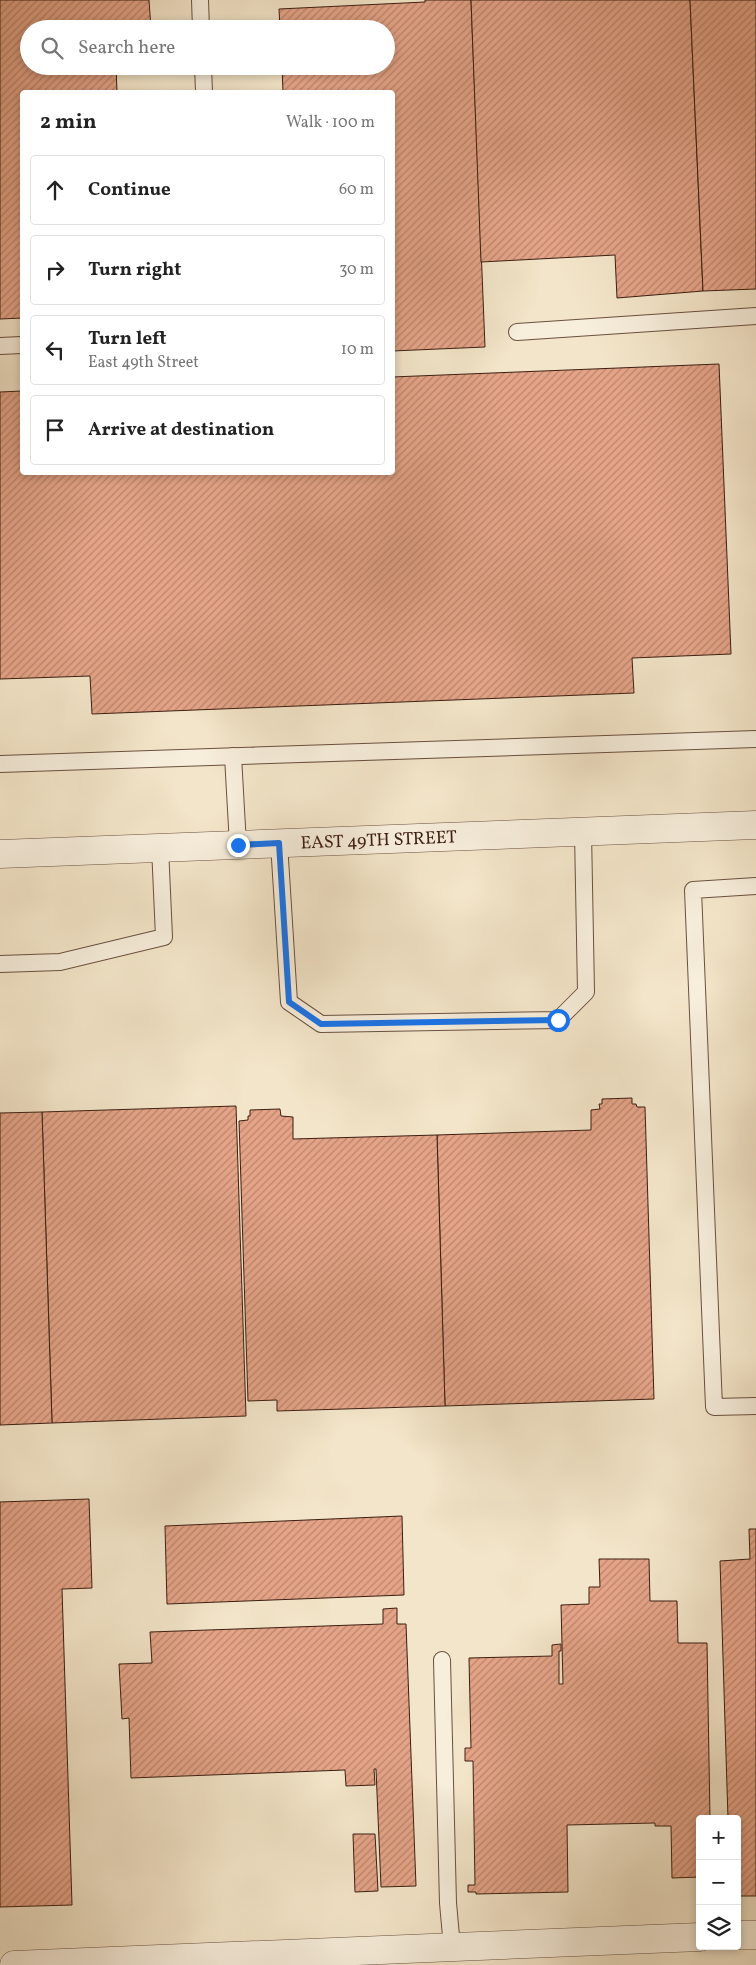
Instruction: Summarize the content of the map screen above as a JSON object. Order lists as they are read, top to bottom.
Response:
{
  "streets": {
    "street": ["EAST 49TH STREET"]
  },
  "page": {
    "search": "Search here",
    "heading": ["2 min", "Walk · 100 m"],
    "list": [
      ["Continue", "60 m"],
      ["Turn right", "30 m"],
      ["Turn left", "East 49th Street", "10 m"],
      "Arrive at destination"
    ],
    "map_buttons": ["+", "−"]
  }
}
